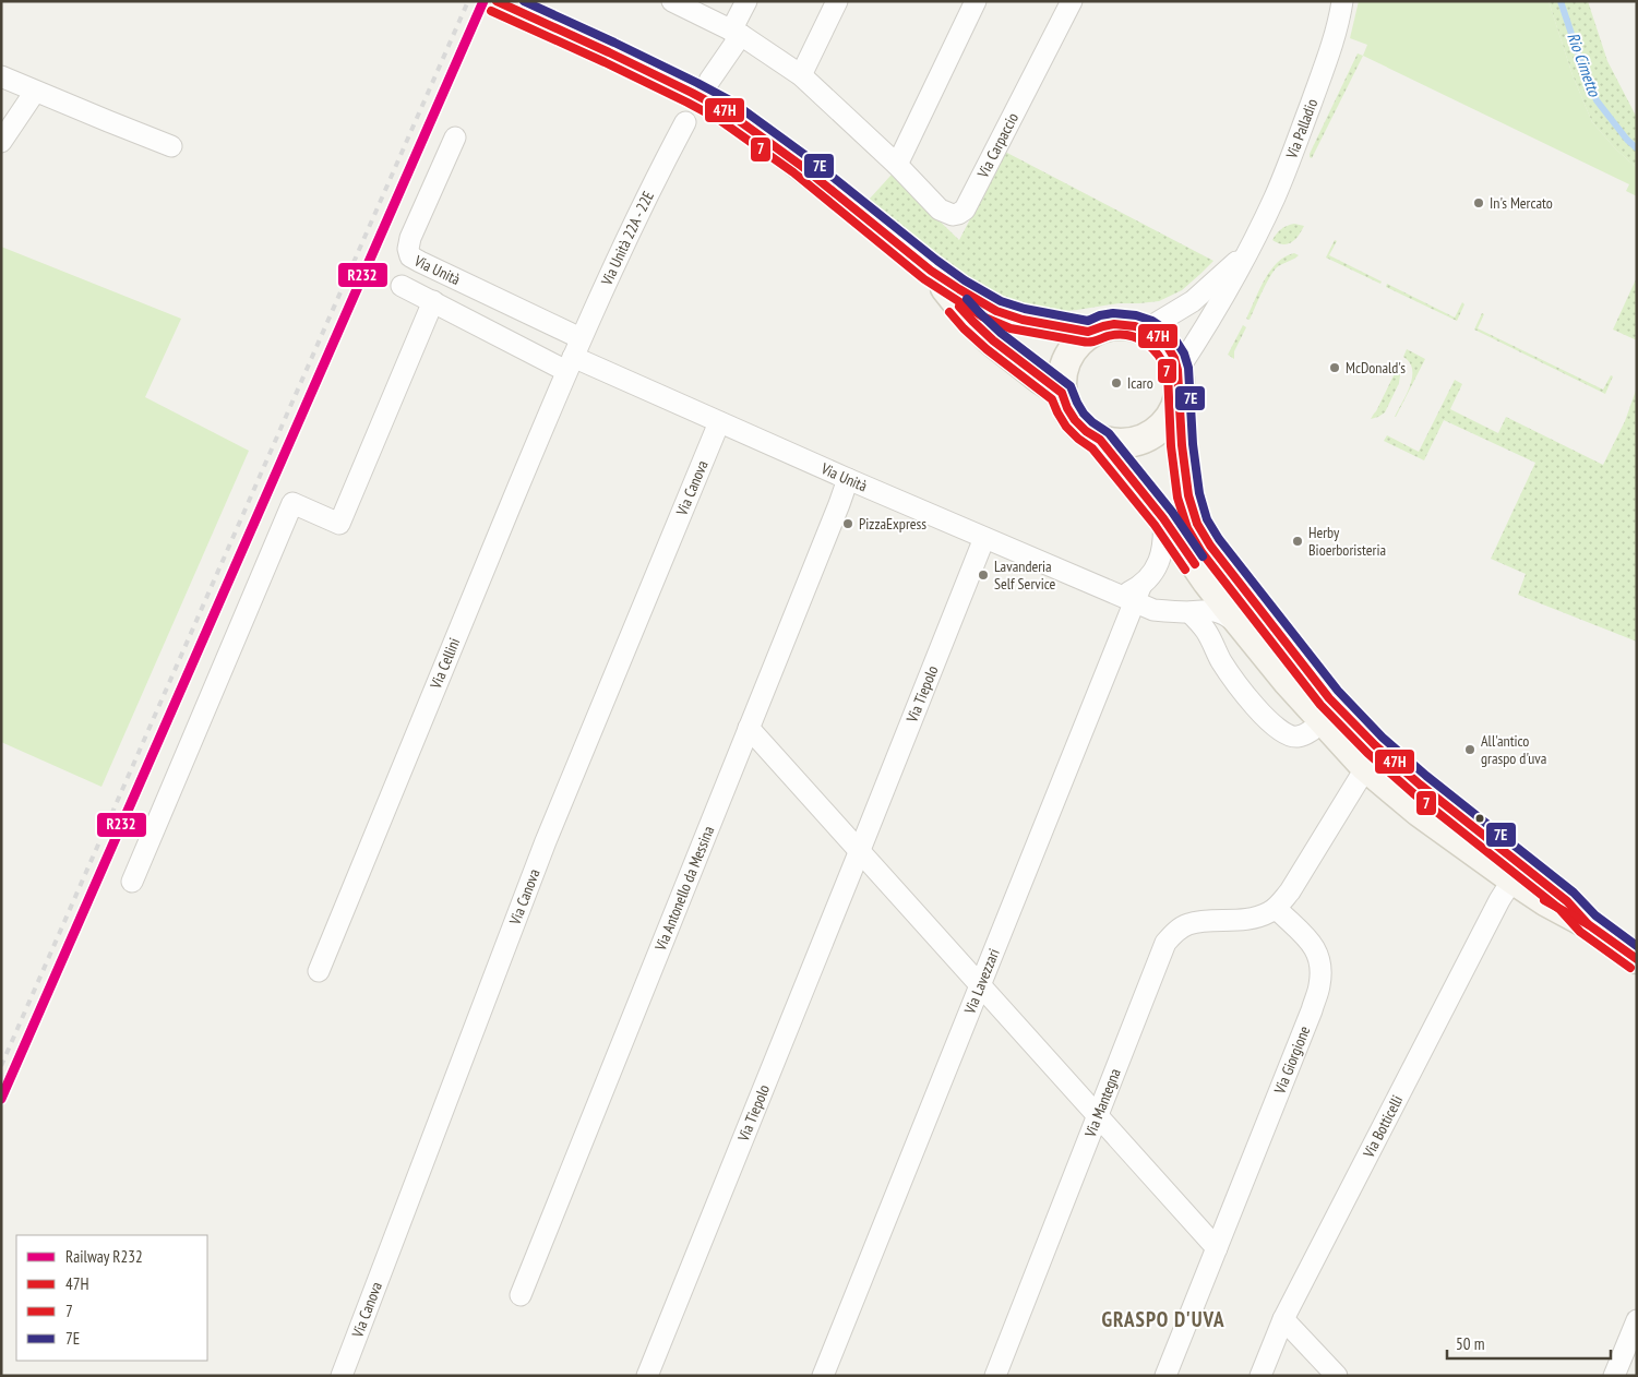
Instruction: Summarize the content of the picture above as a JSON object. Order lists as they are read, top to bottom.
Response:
{
  "streets": {
    "street": [
      "Via Palladio",
      "Via Carpaccio",
      "Via Unità 22A - 22E",
      "Via Unità",
      "Via Canova",
      "Via Cellini",
      "Via Tiepolo",
      "Via Antonello da Messina",
      "Via Lavezzari",
      "Via Giorgione",
      "Via Mantegna",
      "Via Botticelli"
    ]
  },
  "crossings": [
    ["Via Unità 22A - 22E", "Via Unità"],
    ["Via Unità 22A - 22E", "Via Cellini"],
    ["Via Unità", "Via Canova"],
    ["Via Unità", "Via Cellini"],
    ["Via Unità", "Via Tiepolo"],
    ["Via Unità", "Via Antonello da Messina"],
    ["Via Unità", "Via Lavezzari"],
    ["Via Giorgione", "Via Mantegna"]
  ],
  "districts": ["GRASPO D'UVA"],
  "water": ["Rio Cimetto"],
  "places": [
    "In's Mercato",
    "McDonald's",
    "Icaro",
    "PizzaExpress",
    "Herby Bioerboristeria",
    "Lavanderia Self Service",
    "All'antico graspo d'uva"
  ],
  "lines": [
    "rail line R232",
    "transit line 47H",
    "transit line 7E",
    "transit line 7"
  ],
  "legend": [
    "Railway R232",
    "47H",
    "7",
    "7E"
  ],
  "scale_bar": "50 m"
}
